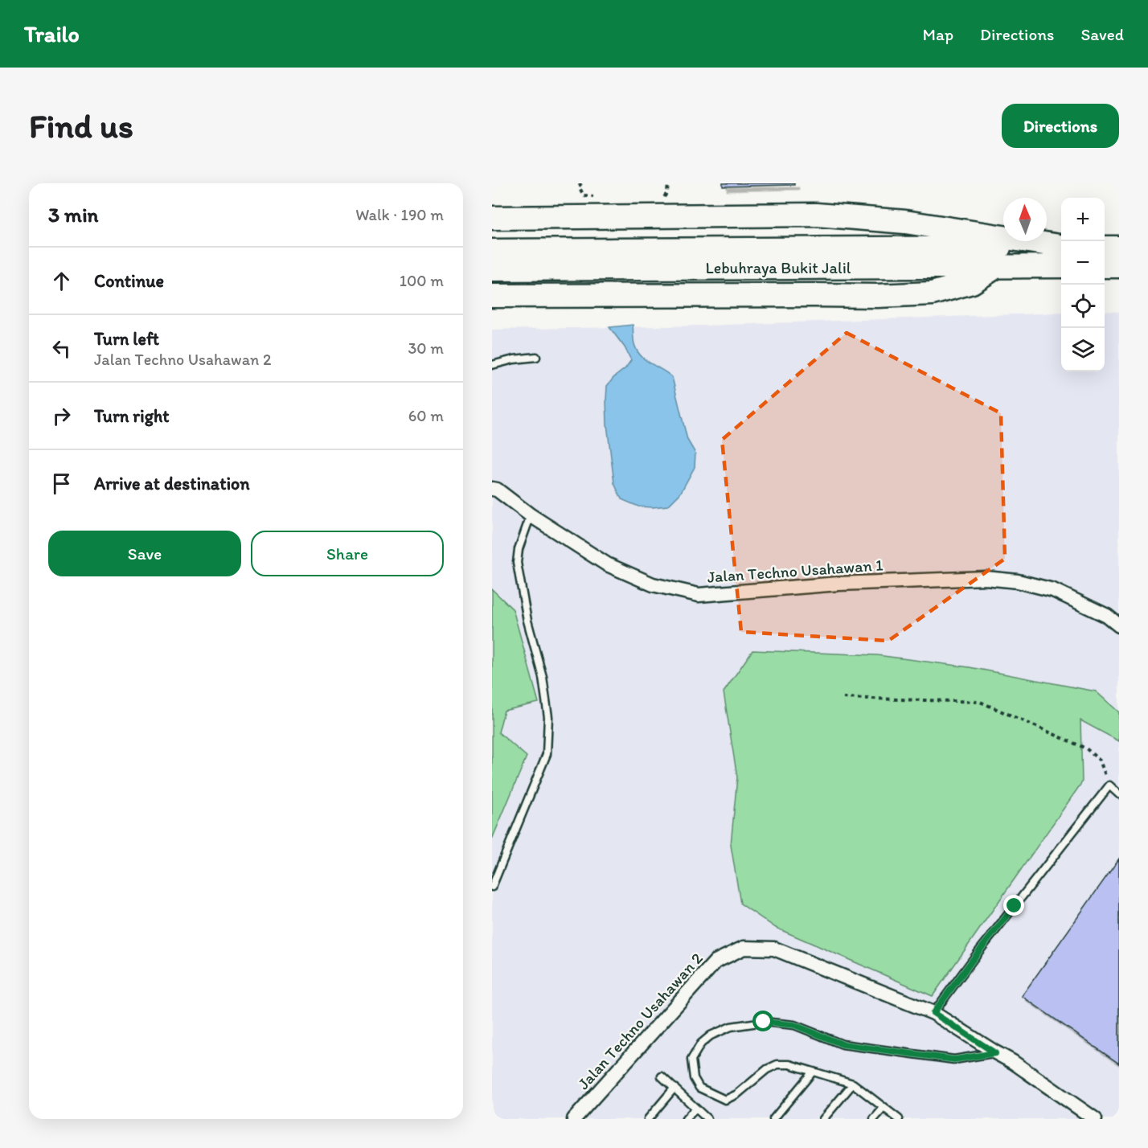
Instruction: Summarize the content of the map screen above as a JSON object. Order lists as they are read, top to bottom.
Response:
{
  "streets": {
    "highway": ["Lebuhraya Bukit Jalil"],
    "street": ["Jalan Techno Usahawan 1", "Jalan Techno Usahawan 2"]
  },
  "north": "top",
  "page": {
    "header": "Trailo",
    "nav": ["Map", "Directions", "Saved"],
    "buttons": [
      "Directions",
      ["Save", "Share"]
    ],
    "title": "Find us",
    "heading": ["3 min", "Walk · 190 m"],
    "map_buttons": ["+", "−"],
    "list": [
      ["Continue", "100 m"],
      ["Turn left", "Jalan Techno Usahawan 2", "30 m"],
      ["Turn right", "60 m"],
      "Arrive at destination"
    ]
  }
}
